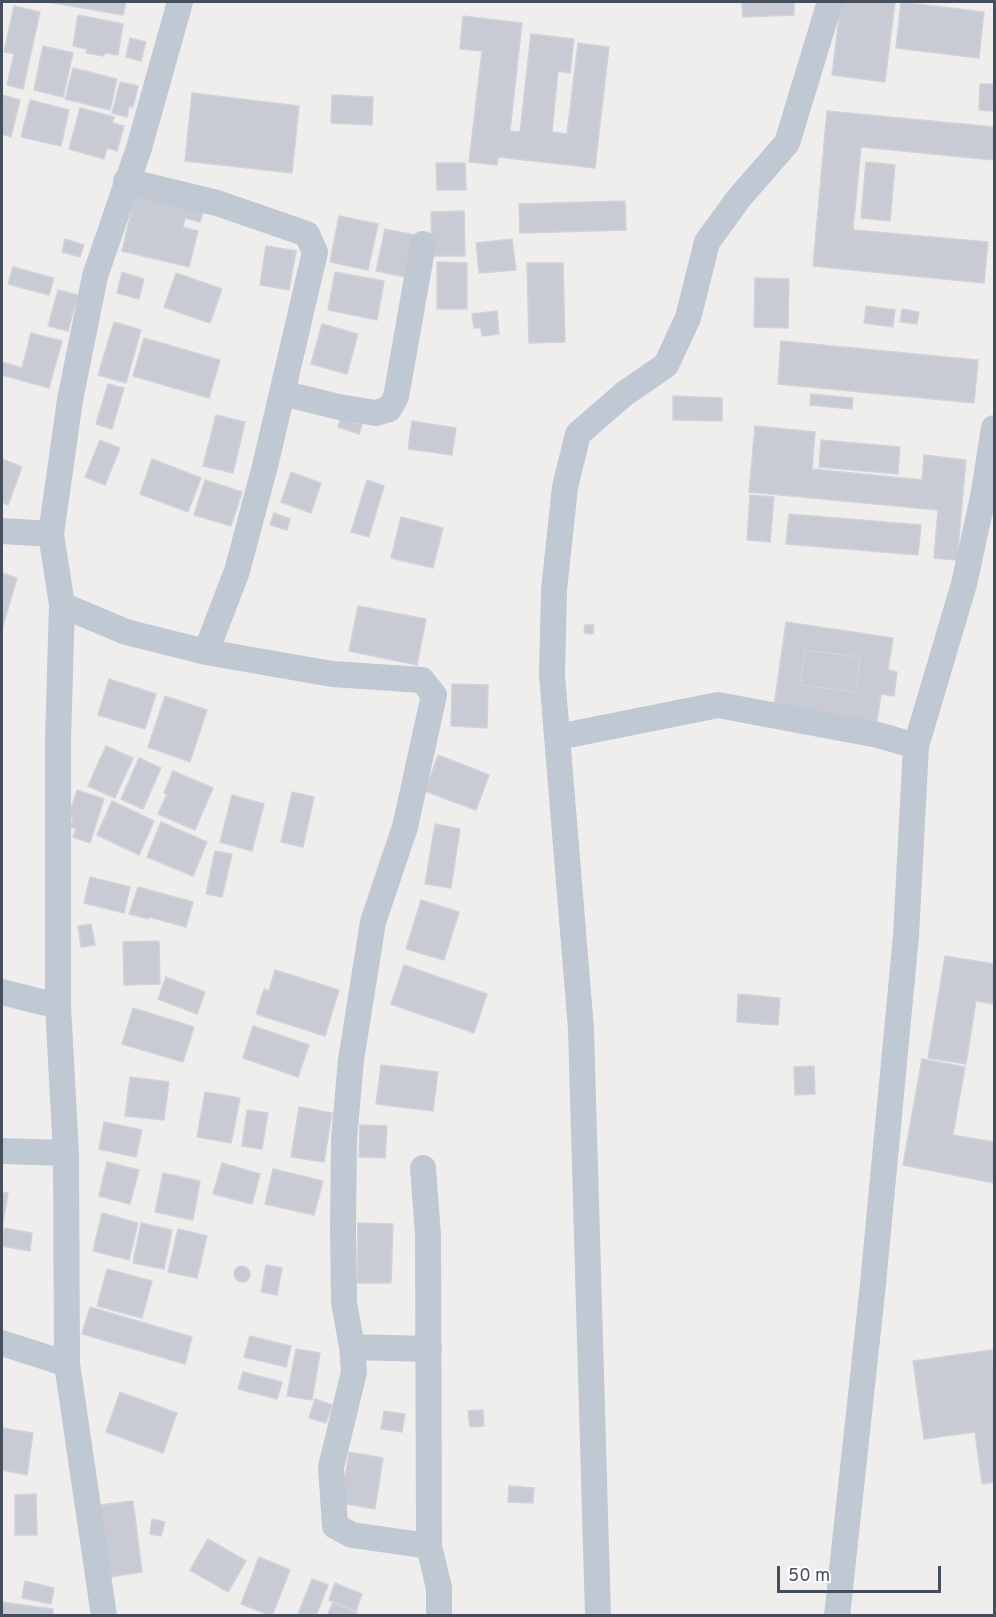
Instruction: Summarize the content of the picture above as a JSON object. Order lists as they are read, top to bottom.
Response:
{
  "scale_bar": "50 m"
}
